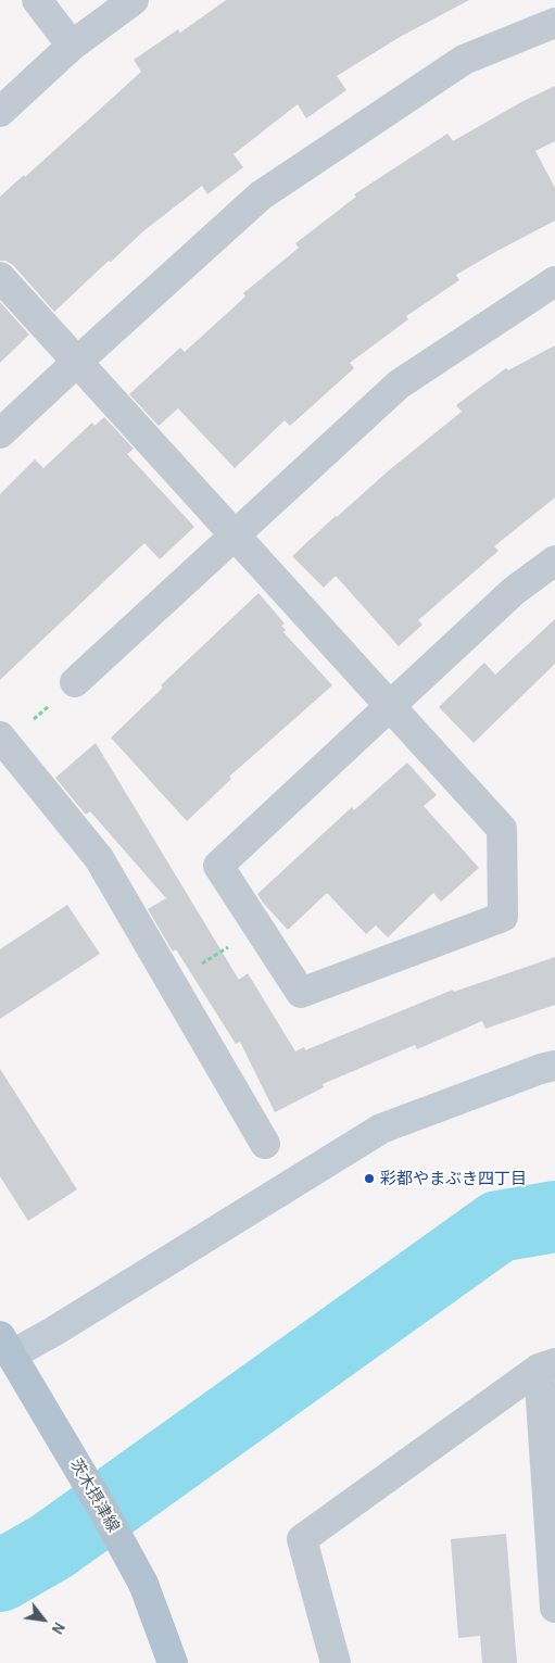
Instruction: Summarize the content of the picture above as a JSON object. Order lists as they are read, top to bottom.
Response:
{
  "streets": {
    "main road": ["茨木摂津線"]
  },
  "places": ["彩都やまぶき四丁目"],
  "north": "bottom right"
}
